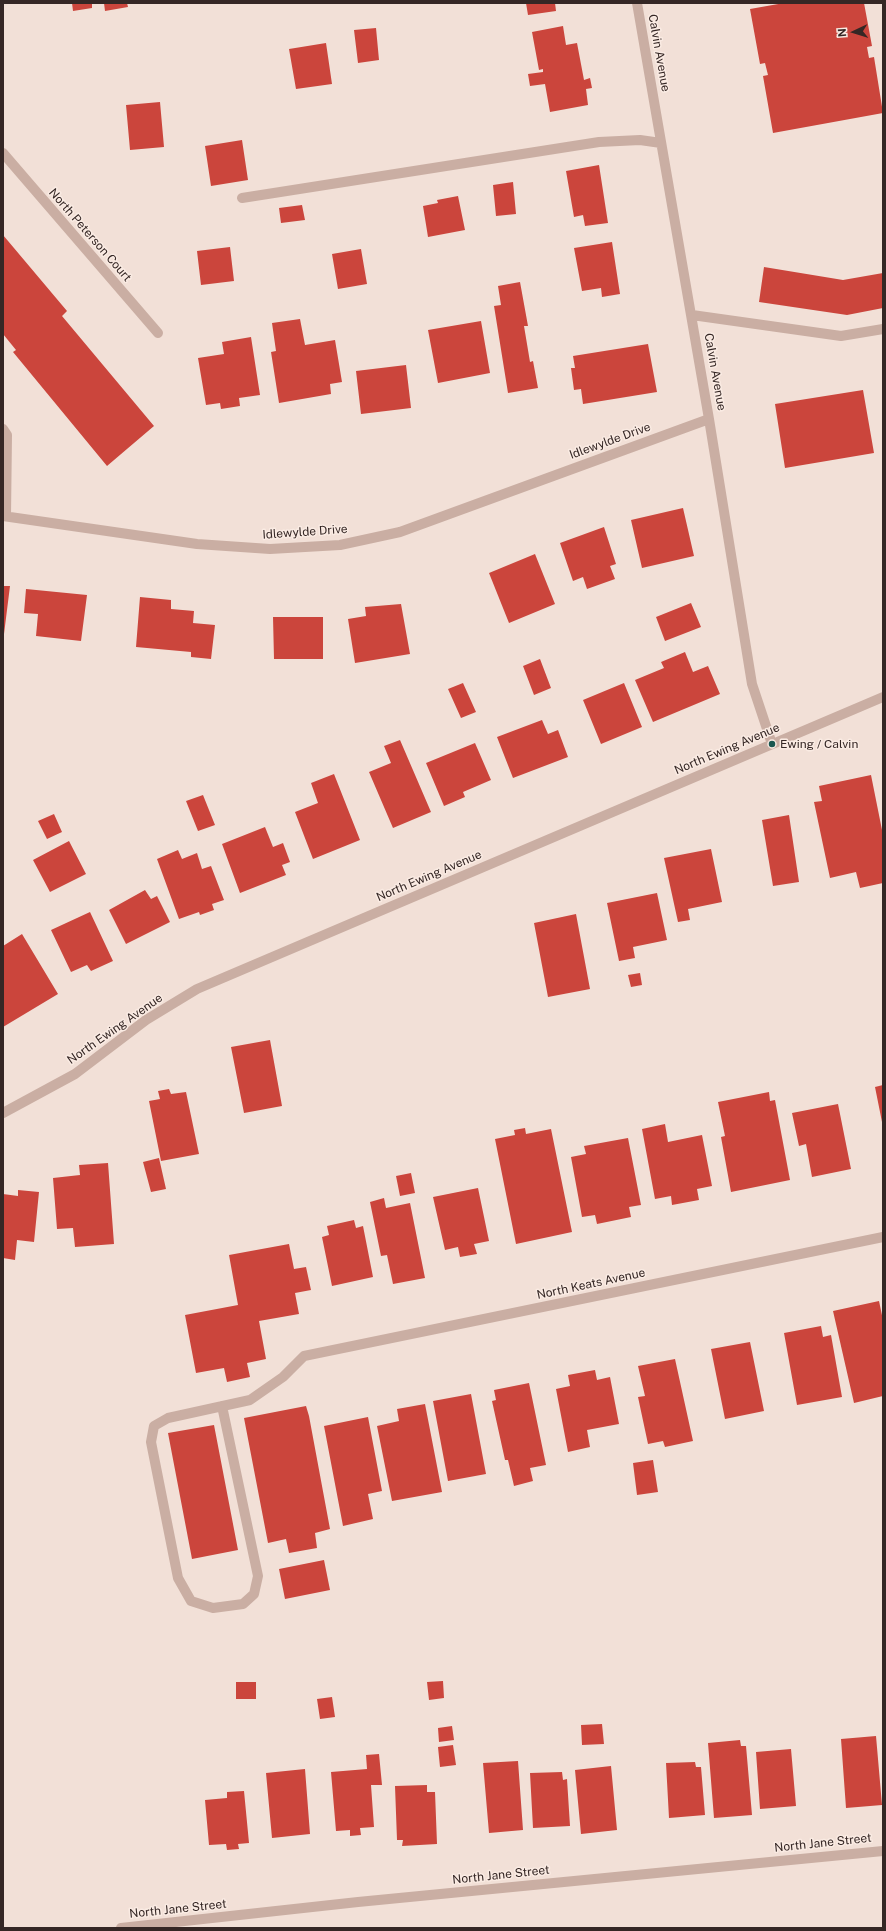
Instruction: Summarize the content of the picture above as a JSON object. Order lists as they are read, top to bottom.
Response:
{
  "streets": {
    "street": [
      "Calvin Avenue",
      "North Peterson Court",
      "Idlewylde Drive",
      "North Ewing Avenue",
      "North Keats Avenue",
      "North Jane Street"
    ]
  },
  "crossings": [
    ["Calvin Avenue", "Idlewylde Drive"],
    ["Calvin Avenue", "North Ewing Avenue"]
  ],
  "places": ["Ewing / Calvin"],
  "north": "left"
}
